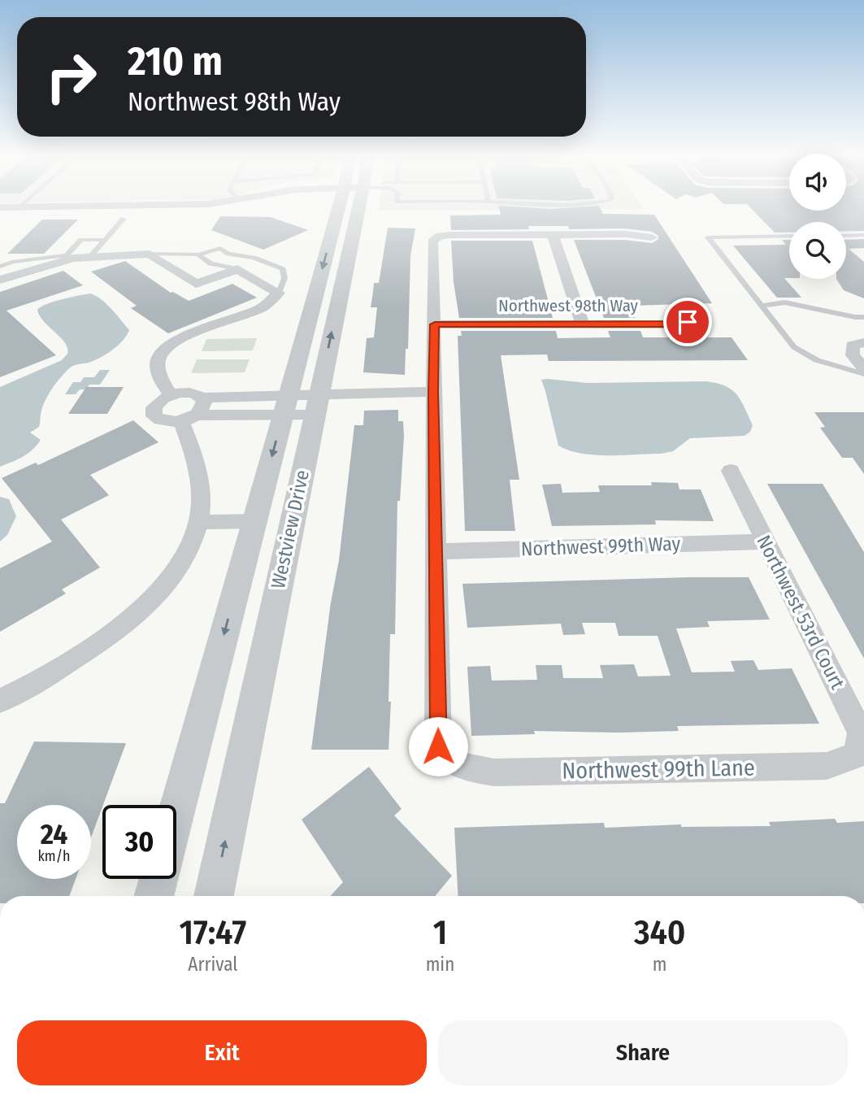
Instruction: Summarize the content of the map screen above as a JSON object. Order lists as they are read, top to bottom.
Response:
{
  "streets": {
    "street": [
      "Northwest 98th Way",
      "Westview Drive",
      "Northwest 99th Way",
      "Northwest 53rd Court",
      "Northwest 99th Lane"
    ]
  },
  "crossings": [
    ["Northwest 99th Way", "Northwest 53rd Court"],
    ["Northwest 53rd Court", "Northwest 99th Lane"]
  ],
  "page": {
    "turn": ["210 m", "Northwest 98th Way"],
    "speed": "24 km/h",
    "limit": "30",
    "eta": [
      "17:47",
      "Arrival",
      "1",
      "min",
      "340",
      "m"
    ],
    "buttons": ["Exit", "Share"]
  }
}
